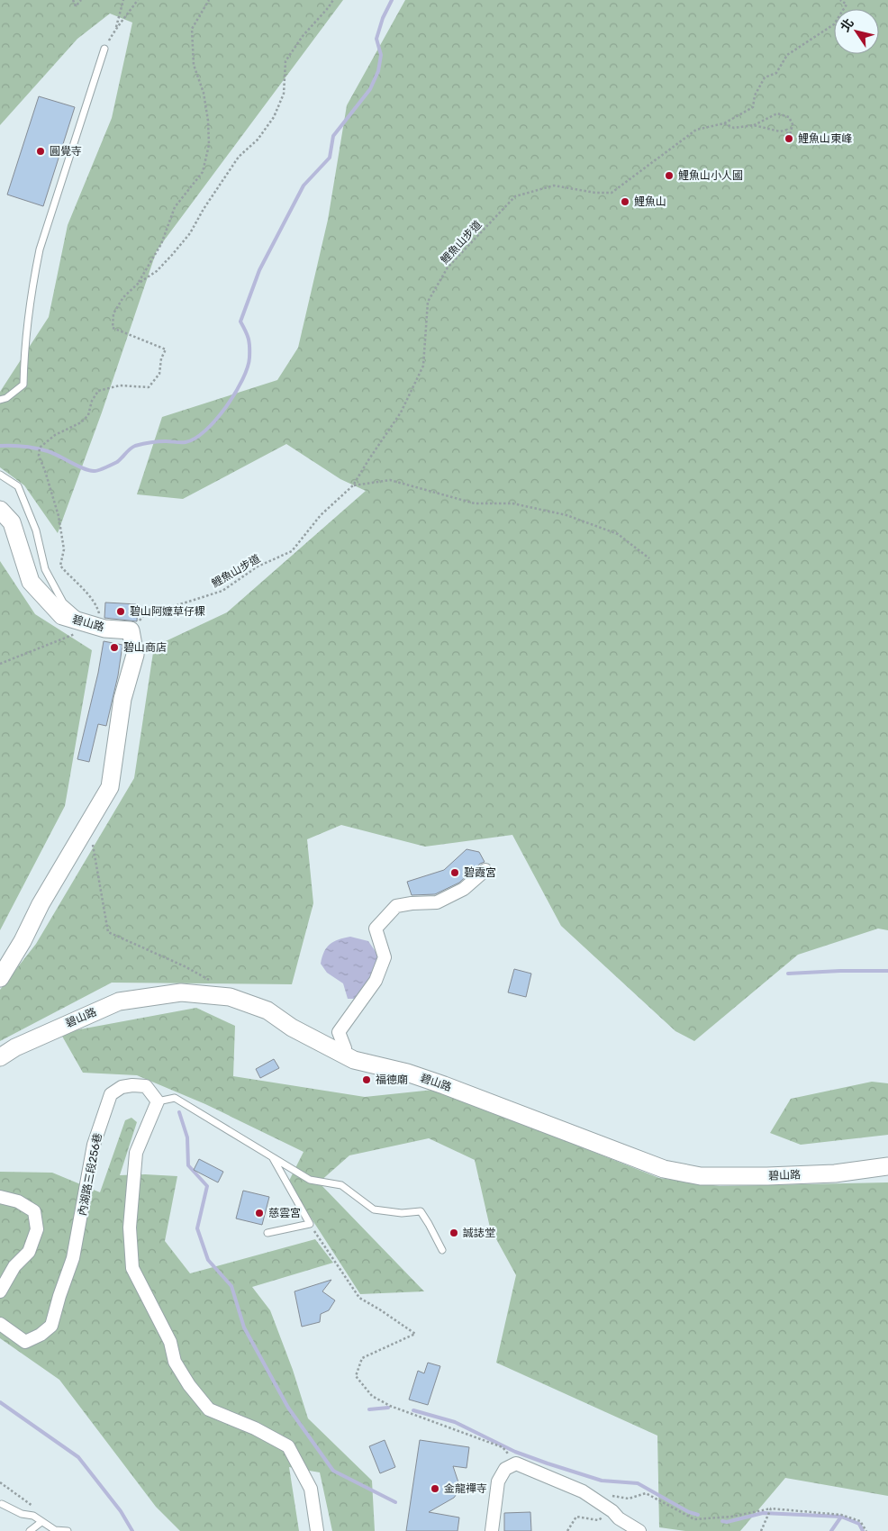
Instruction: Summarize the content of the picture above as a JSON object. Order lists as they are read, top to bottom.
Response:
{
  "streets": {
    "street": ["碧山路", "內湖路三段256巷"],
    "path": ["鯉魚山步道"]
  },
  "crossings": [
    ["鯉魚山步道", "碧山路"]
  ],
  "places": [
    "鯉魚山東峰",
    "圓覺寺",
    "鯉魚山小人國",
    "鯉魚山",
    "碧山阿嬤草仔粿",
    "碧山商店",
    "碧霞宮",
    "福德廟",
    "慈雲宮",
    "誠誌堂",
    "金龍禪寺"
  ],
  "north": "top left"
}
